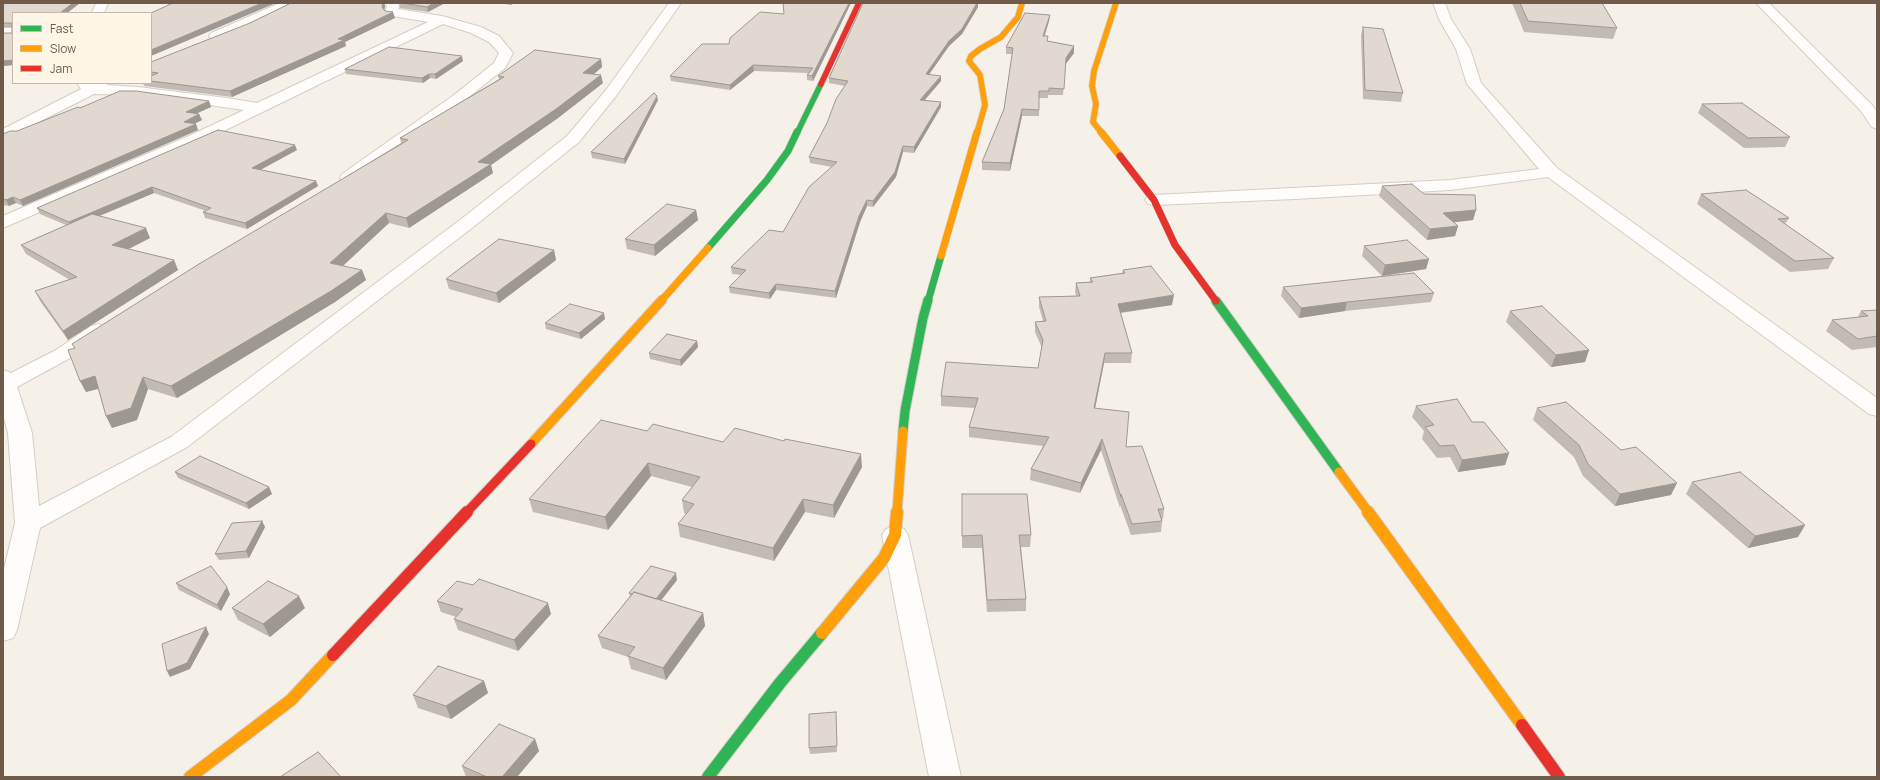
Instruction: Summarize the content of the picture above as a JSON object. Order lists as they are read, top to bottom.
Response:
{
  "legend": ["Fast", "Slow", "Jam"]
}
